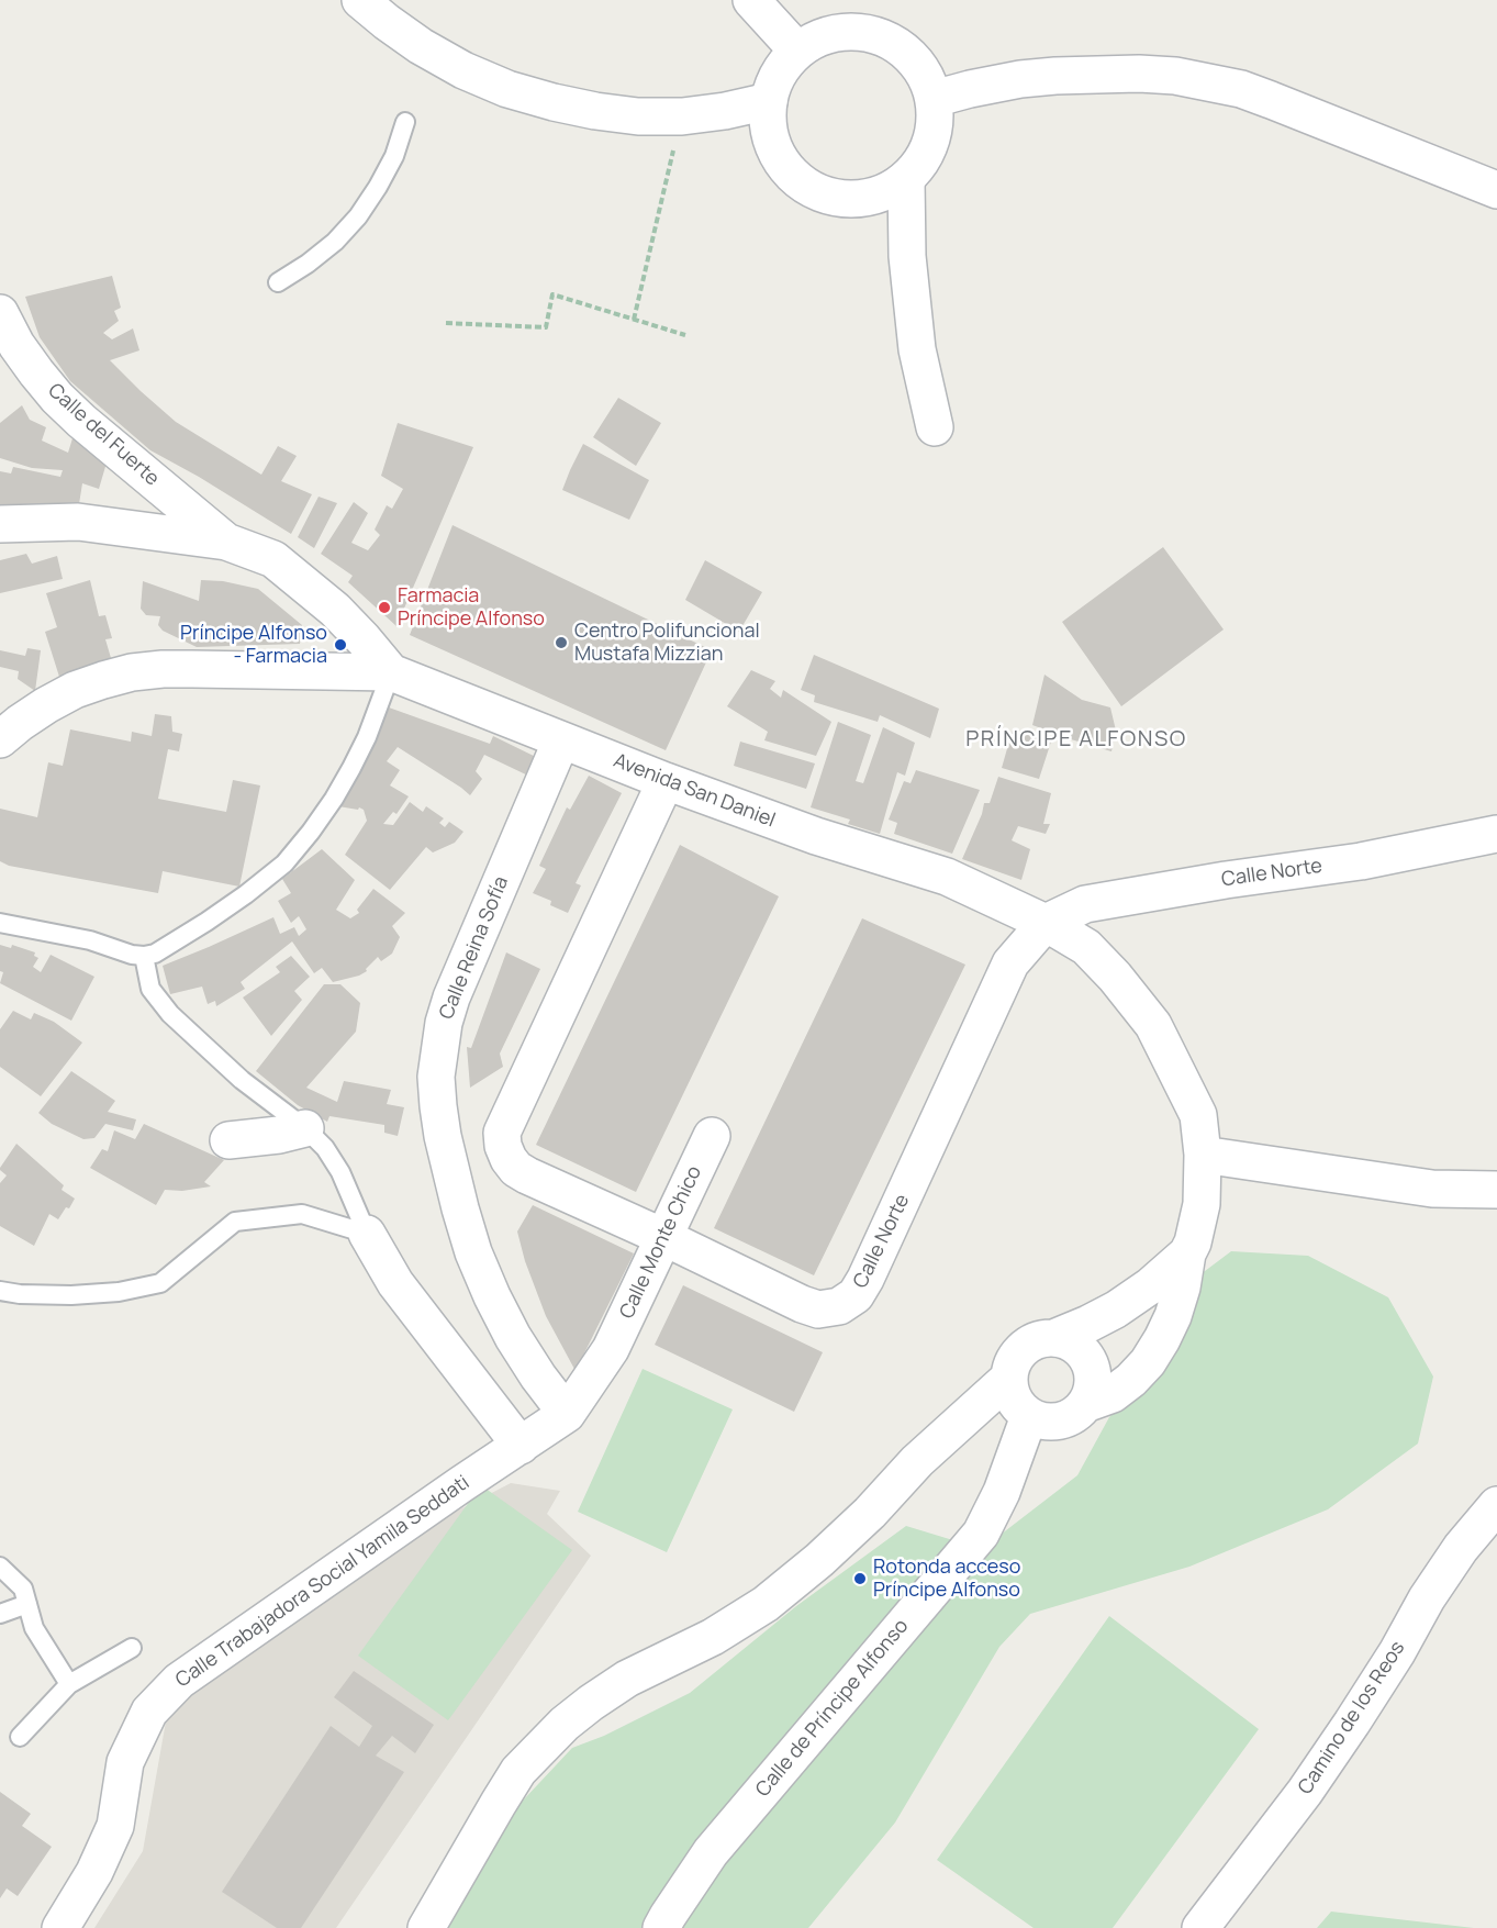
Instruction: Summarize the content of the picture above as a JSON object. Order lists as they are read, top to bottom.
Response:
{
  "streets": {
    "street": [
      "Calle del Fuerte",
      "Avenida San Daniel",
      "Calle Norte",
      "Calle Reina Sofía",
      "Calle Monte Chico",
      "Calle Trabajadora Social Yamila Seddati",
      "Calle de Príncipe Alfonso",
      "Camino de los Reos"
    ]
  },
  "crossings": [
    ["Calle del Fuerte", "Avenida San Daniel"],
    ["Avenida San Daniel", "Calle Norte"],
    ["Avenida San Daniel", "Calle Reina Sofía"],
    ["Avenida San Daniel", "Calle de Príncipe Alfonso"],
    ["Calle Norte", "Calle Monte Chico"],
    ["Calle Reina Sofía", "Calle Trabajadora Social Yamila Seddati"],
    ["Calle Monte Chico", "Calle Trabajadora Social Yamila Seddati"]
  ],
  "districts": ["PRÍNCIPE ALFONSO"],
  "places": [
    "Farmacia Príncipe Alfonso",
    "Centro Polifuncional Mustafa Mizzian",
    "Príncipe Alfonso - Farmacia",
    "Rotonda acceso Príncipe Alfonso"
  ]
}
